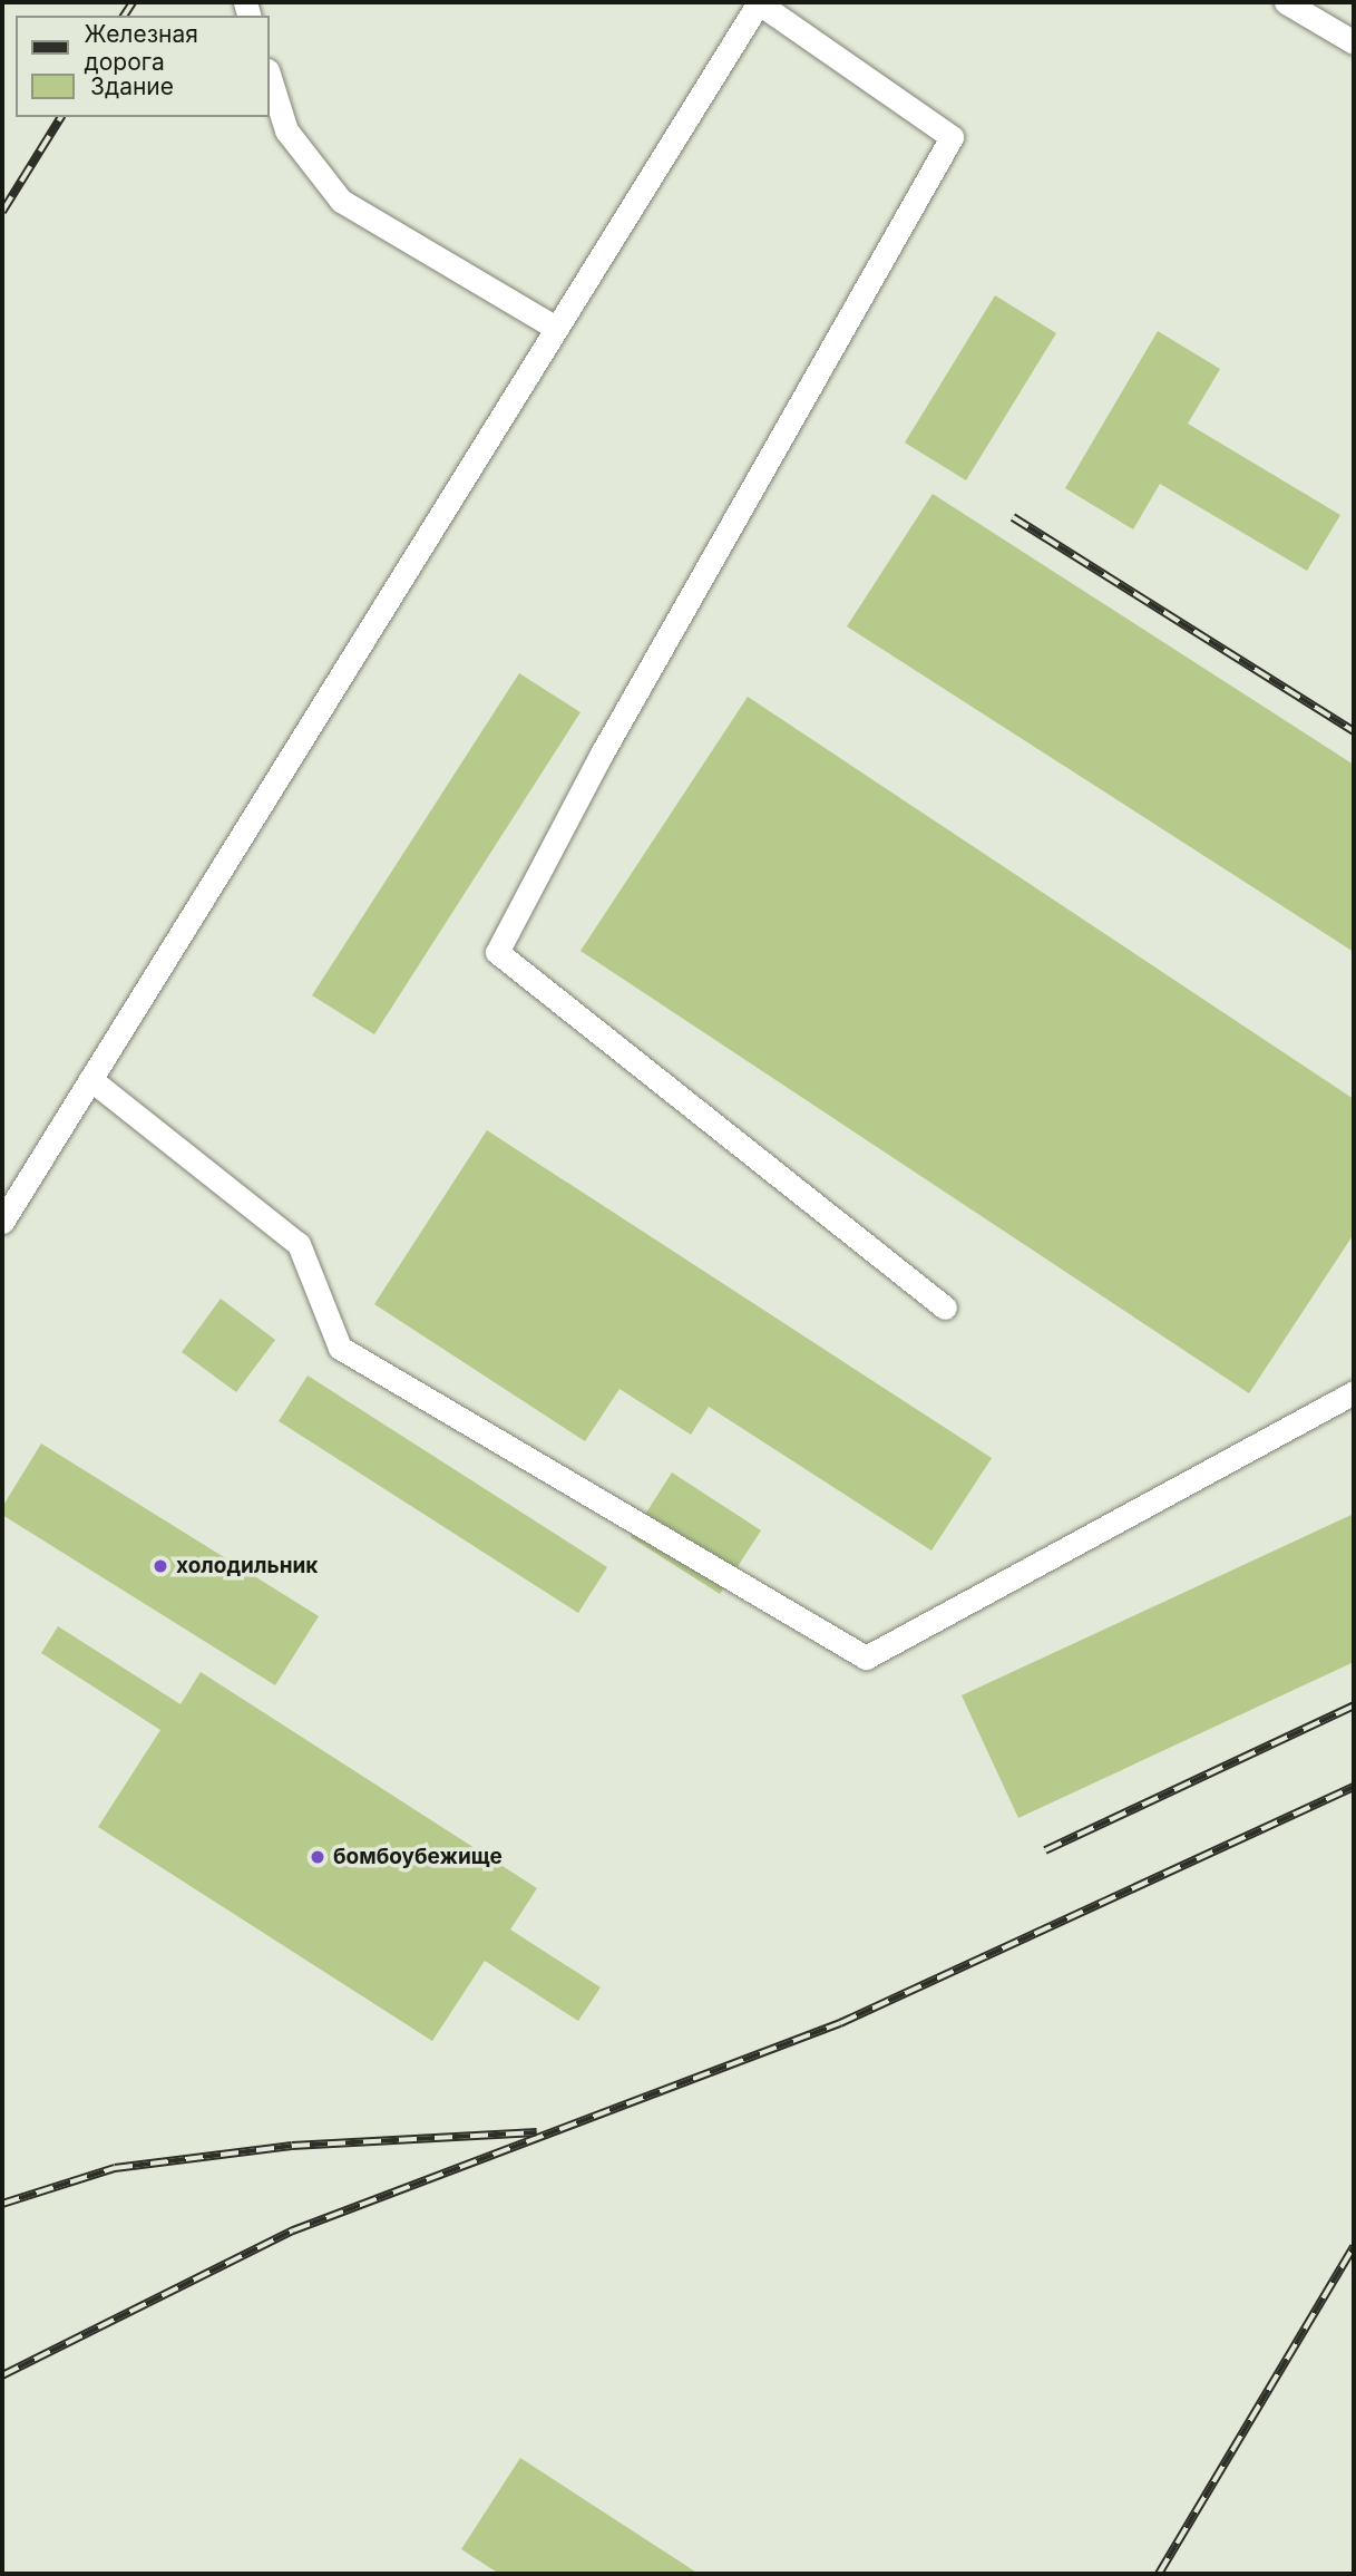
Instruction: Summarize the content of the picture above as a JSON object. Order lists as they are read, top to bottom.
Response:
{
  "places": ["холодильник", "бомбоубежище"],
  "legend": ["Железная дорога", "Здание"]
}
